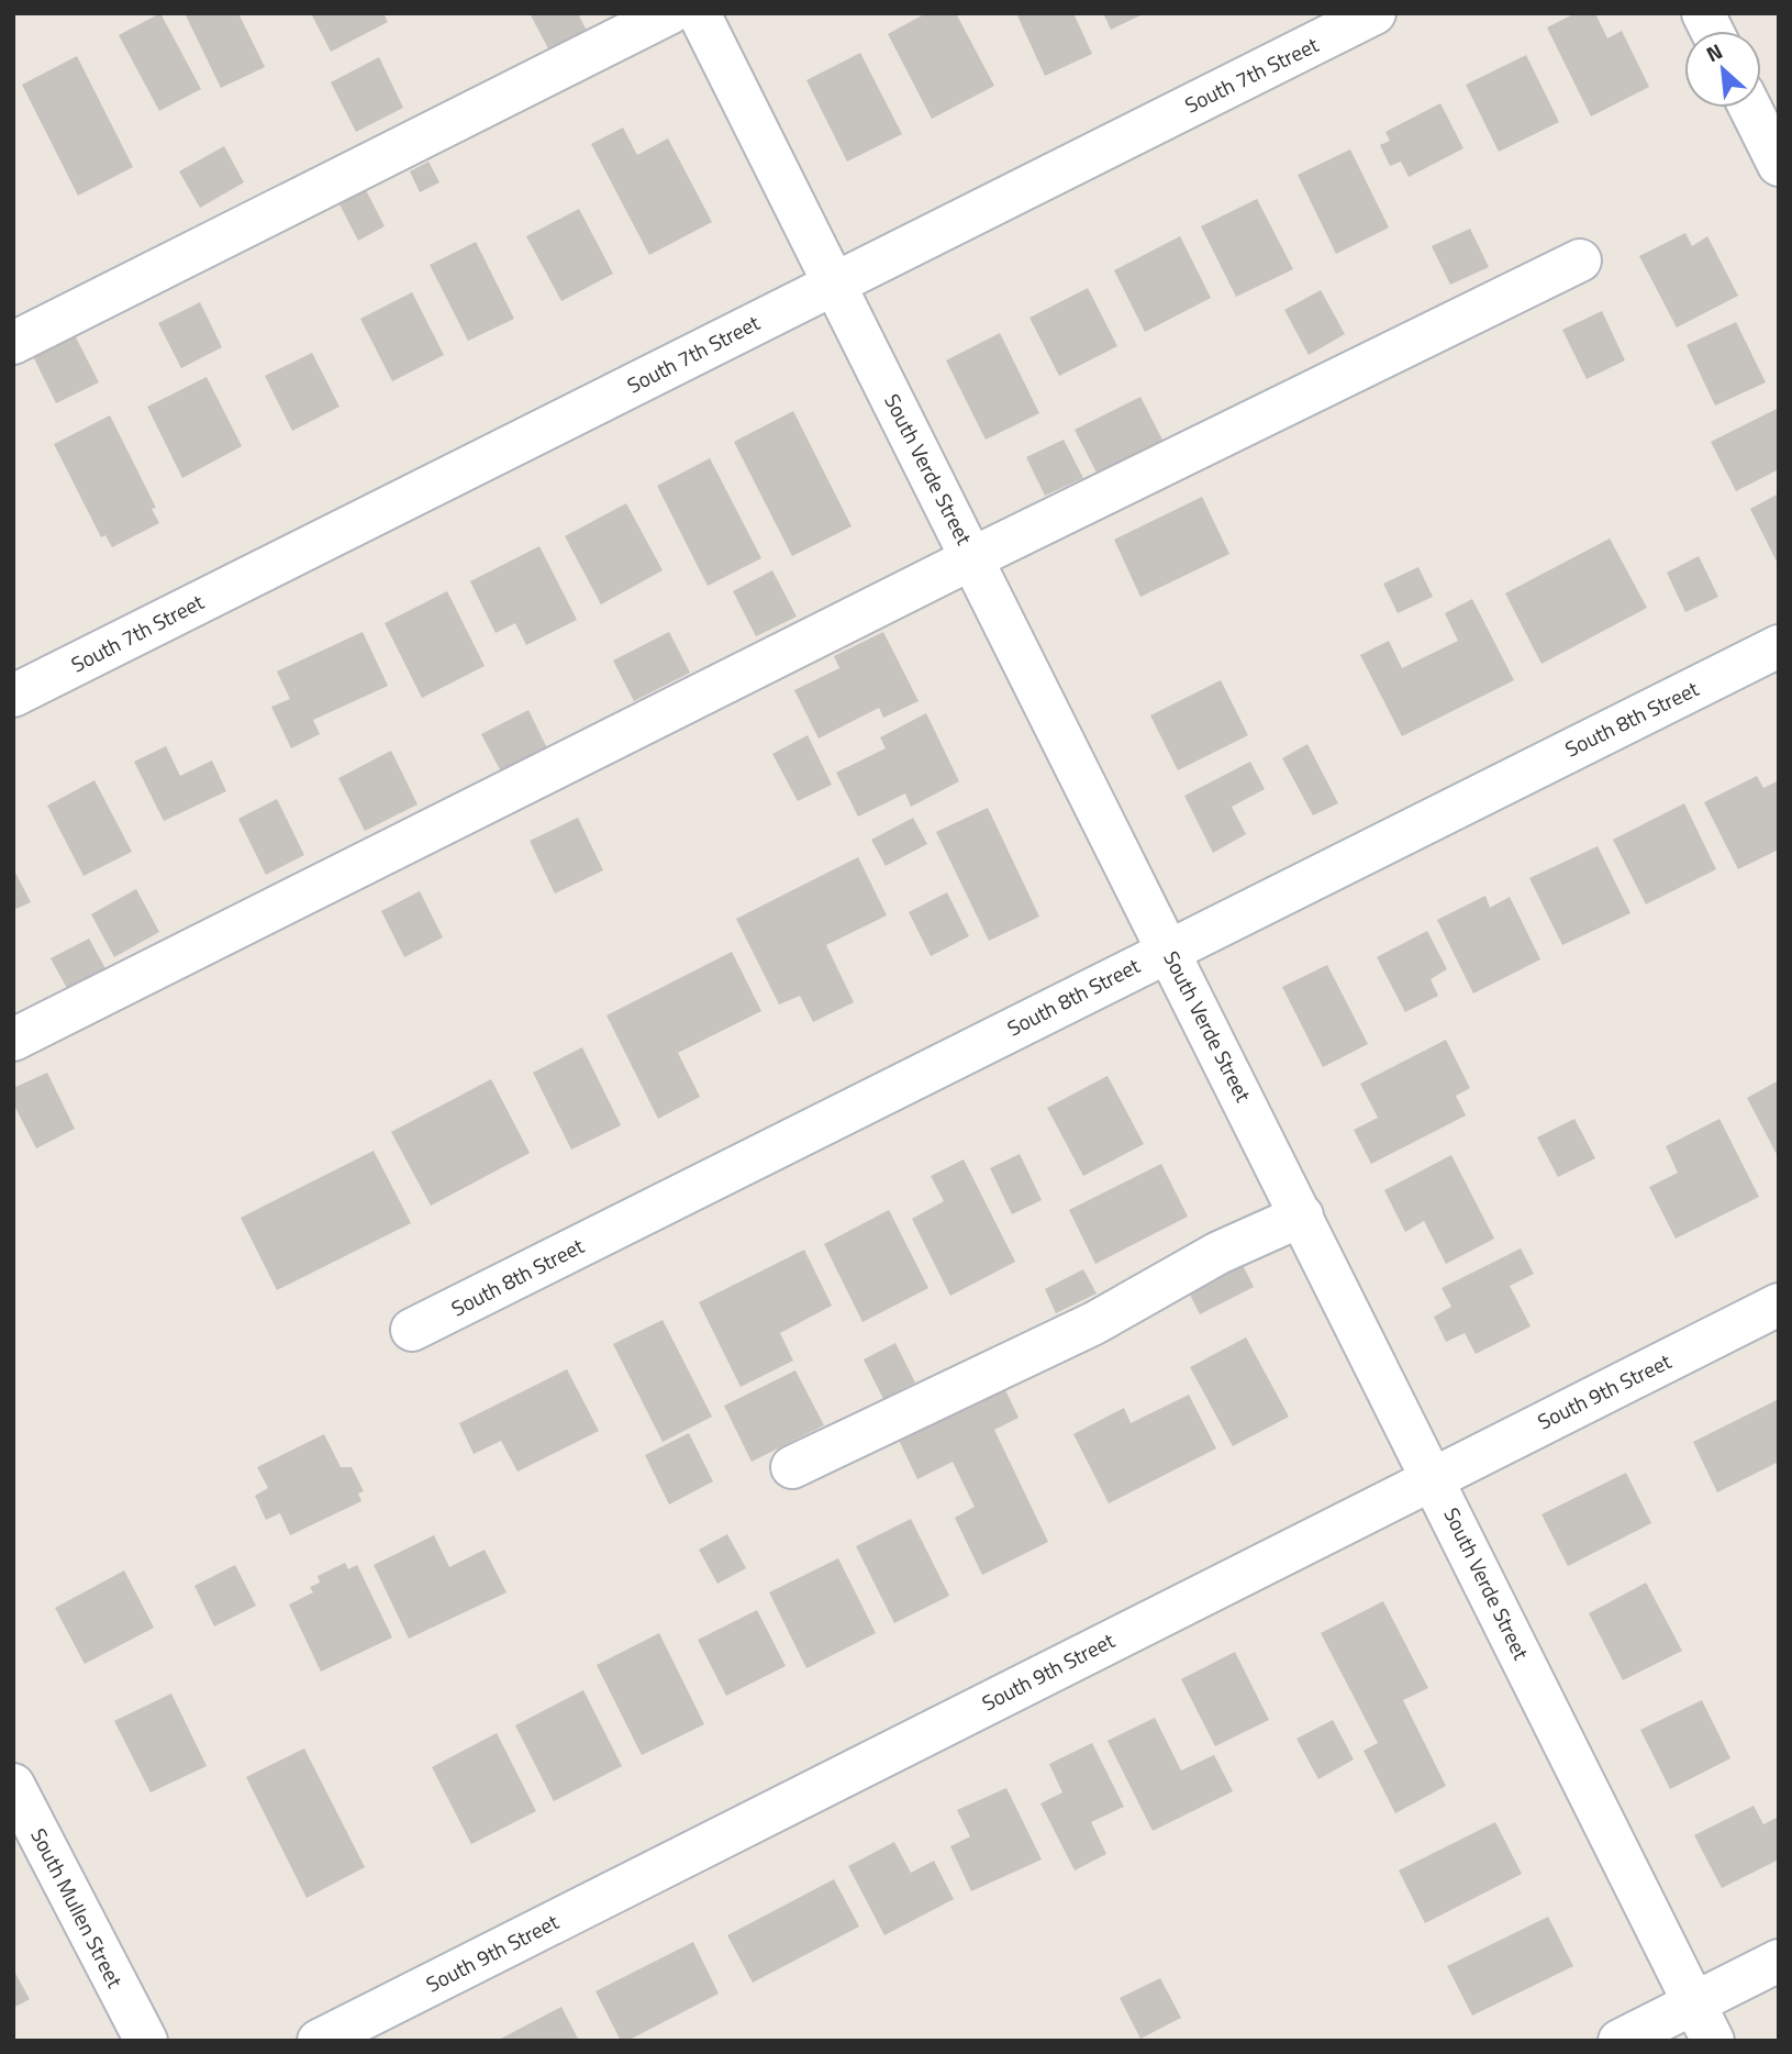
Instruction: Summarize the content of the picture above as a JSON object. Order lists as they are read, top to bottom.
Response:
{
  "streets": {
    "street": [
      "South 7th Street",
      "South Verde Street",
      "South 8th Street",
      "South 9th Street",
      "South Mullen Street"
    ]
  },
  "crossings": [
    ["South 7th Street", "South Verde Street"],
    ["South Verde Street", "South 8th Street"],
    ["South Verde Street", "South 9th Street"]
  ],
  "north": "top left"
}
